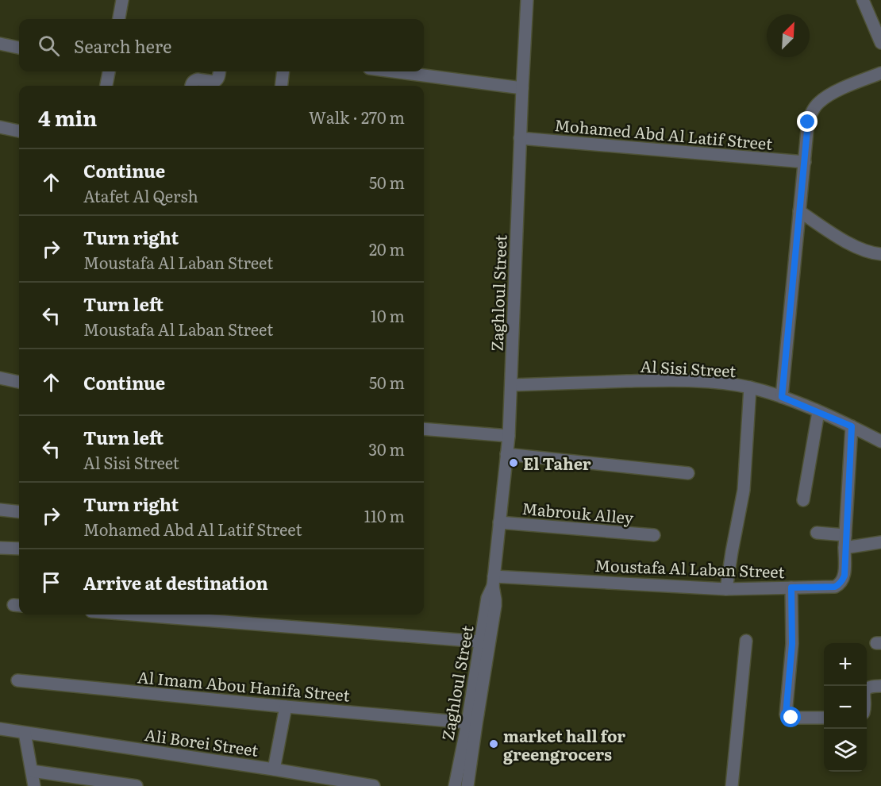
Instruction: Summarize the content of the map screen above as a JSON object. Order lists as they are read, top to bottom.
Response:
{
  "streets": {
    "street": [
      "Mohamed Abd Al Latif Street",
      "Zaghloul Street",
      "Al Sisi Street",
      "Mabrouk Alley",
      "Moustafa Al Laban Street",
      "Al Imam Abou Hanifa Street",
      "Ali Borei Street"
    ]
  },
  "crossings": [
    ["Mohamed Abd Al Latif Street", "Zaghloul Street"],
    ["Zaghloul Street", "Al Sisi Street"],
    ["Zaghloul Street", "Mabrouk Alley"],
    ["Zaghloul Street", "Moustafa Al Laban Street"],
    ["Zaghloul Street", "Al Imam Abou Hanifa Street"]
  ],
  "places": ["El Taher", "market hall for greengrocers"],
  "north": "top right",
  "page": {
    "search": "Search here",
    "heading": ["4 min", "Walk · 270 m"],
    "list": [
      ["Continue", "Atafet Al Qersh", "50 m"],
      ["Turn right", "Moustafa Al Laban Street", "20 m"],
      ["Turn left", "Moustafa Al Laban Street", "10 m"],
      ["Continue", "50 m"],
      ["Turn left", "Al Sisi Street", "30 m"],
      ["Turn right", "Mohamed Abd Al Latif Street", "110 m"],
      "Arrive at destination"
    ],
    "map_buttons": ["+", "−"]
  }
}
